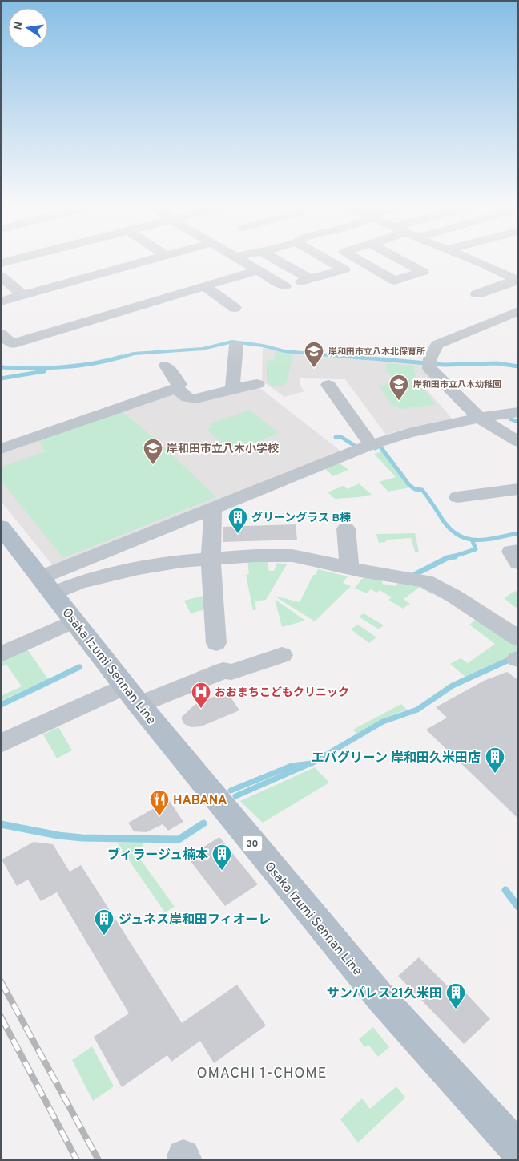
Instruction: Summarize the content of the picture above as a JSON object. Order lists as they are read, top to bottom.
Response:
{
  "streets": {
    "main road": ["Osaka Izumi Sennan Line", "30"]
  },
  "districts": ["OMACHI 1-CHOME"],
  "places": {
    "school or university": ["岸和田市立八木北保育所", "岸和田市立八木幼稚園", "岸和田市立八木小学校"],
    "building": [
      "グリーングラス B棟",
      "エバグリーン 岸和田久米田店",
      "ブィラージュ楠本",
      "ジュネス岸和田フィオーレ",
      "サンパレス21久米田"
    ],
    "hospital": ["おおまちこどもクリニック"],
    "restaurant": ["HABANA"]
  },
  "north": "left"
}
